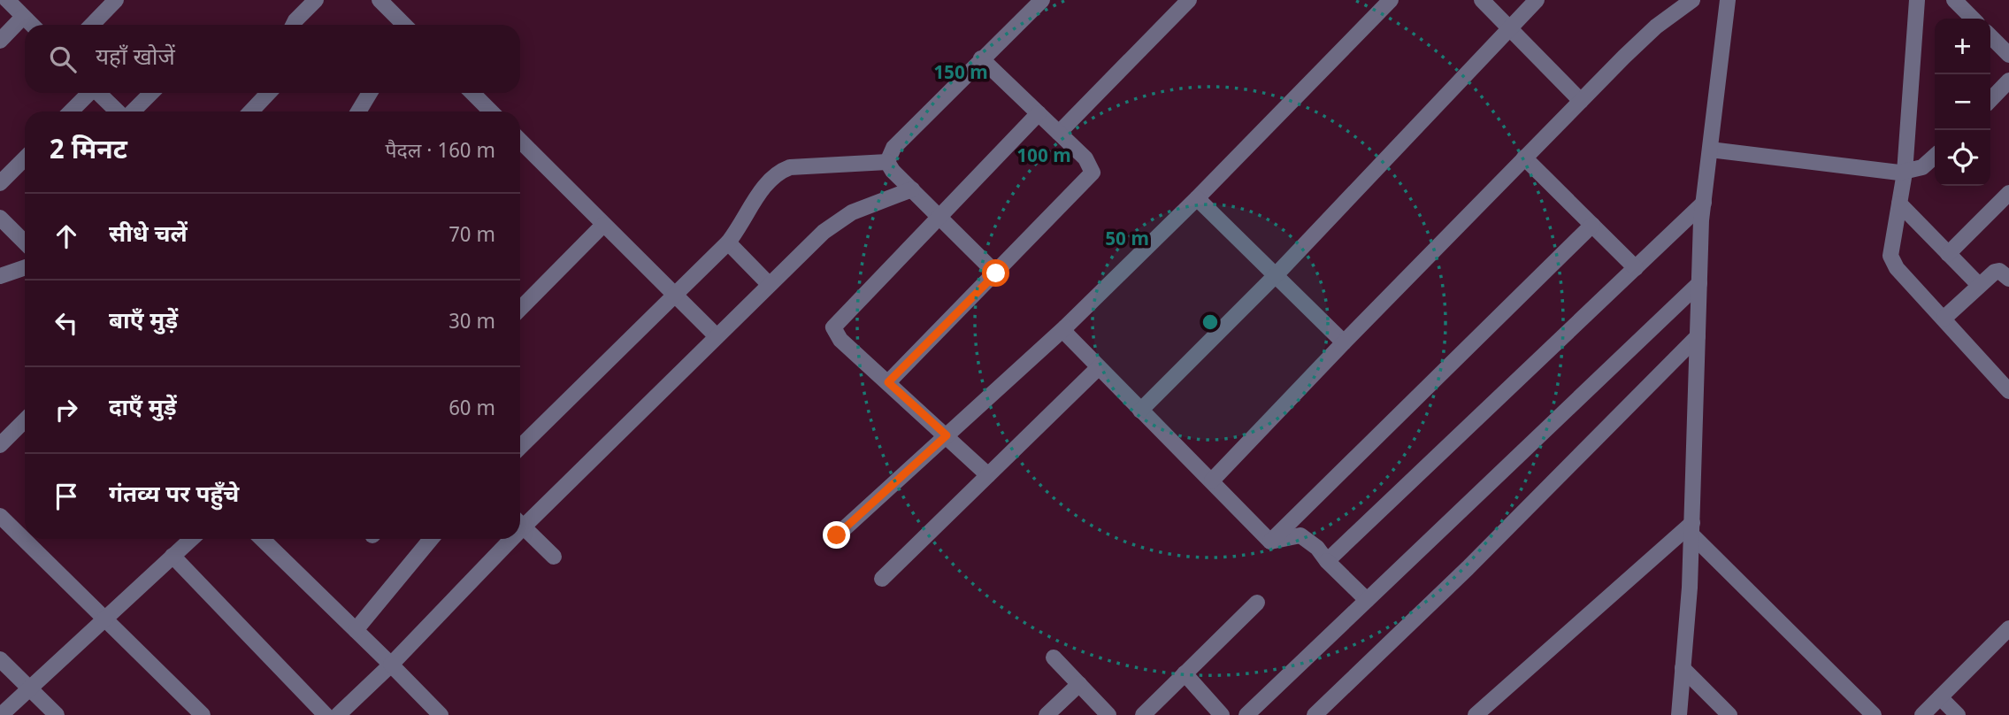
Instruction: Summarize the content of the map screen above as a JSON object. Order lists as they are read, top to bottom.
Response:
{
  "page": {
    "map_buttons": ["+", "−"],
    "search": "यहाँ खोजें",
    "heading": ["2 मिनट", "पैदल · 160 m"],
    "list": [
      ["सीधे चलें", "70 m"],
      ["बाएँ मुड़ें", "30 m"],
      ["दाएँ मुड़ें", "60 m"],
      "गंतव्य पर पहुँचे"
    ]
  },
  "rings": ["150 m", "100 m", "50 m"]
}
